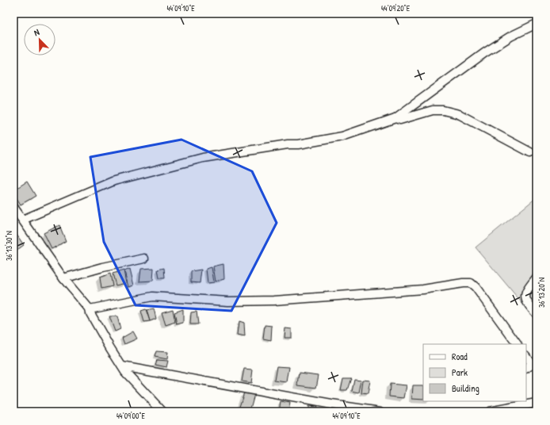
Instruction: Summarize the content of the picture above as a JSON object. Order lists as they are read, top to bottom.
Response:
{
  "legend": ["Road", "Park", "Building"],
  "north": "top left",
  "coordinates": [
    "44°09'10\"E",
    "44°09'20\"E",
    "36°13'30\"N",
    "36°13'20\"N",
    "44°09'00\"E"
  ]
}
